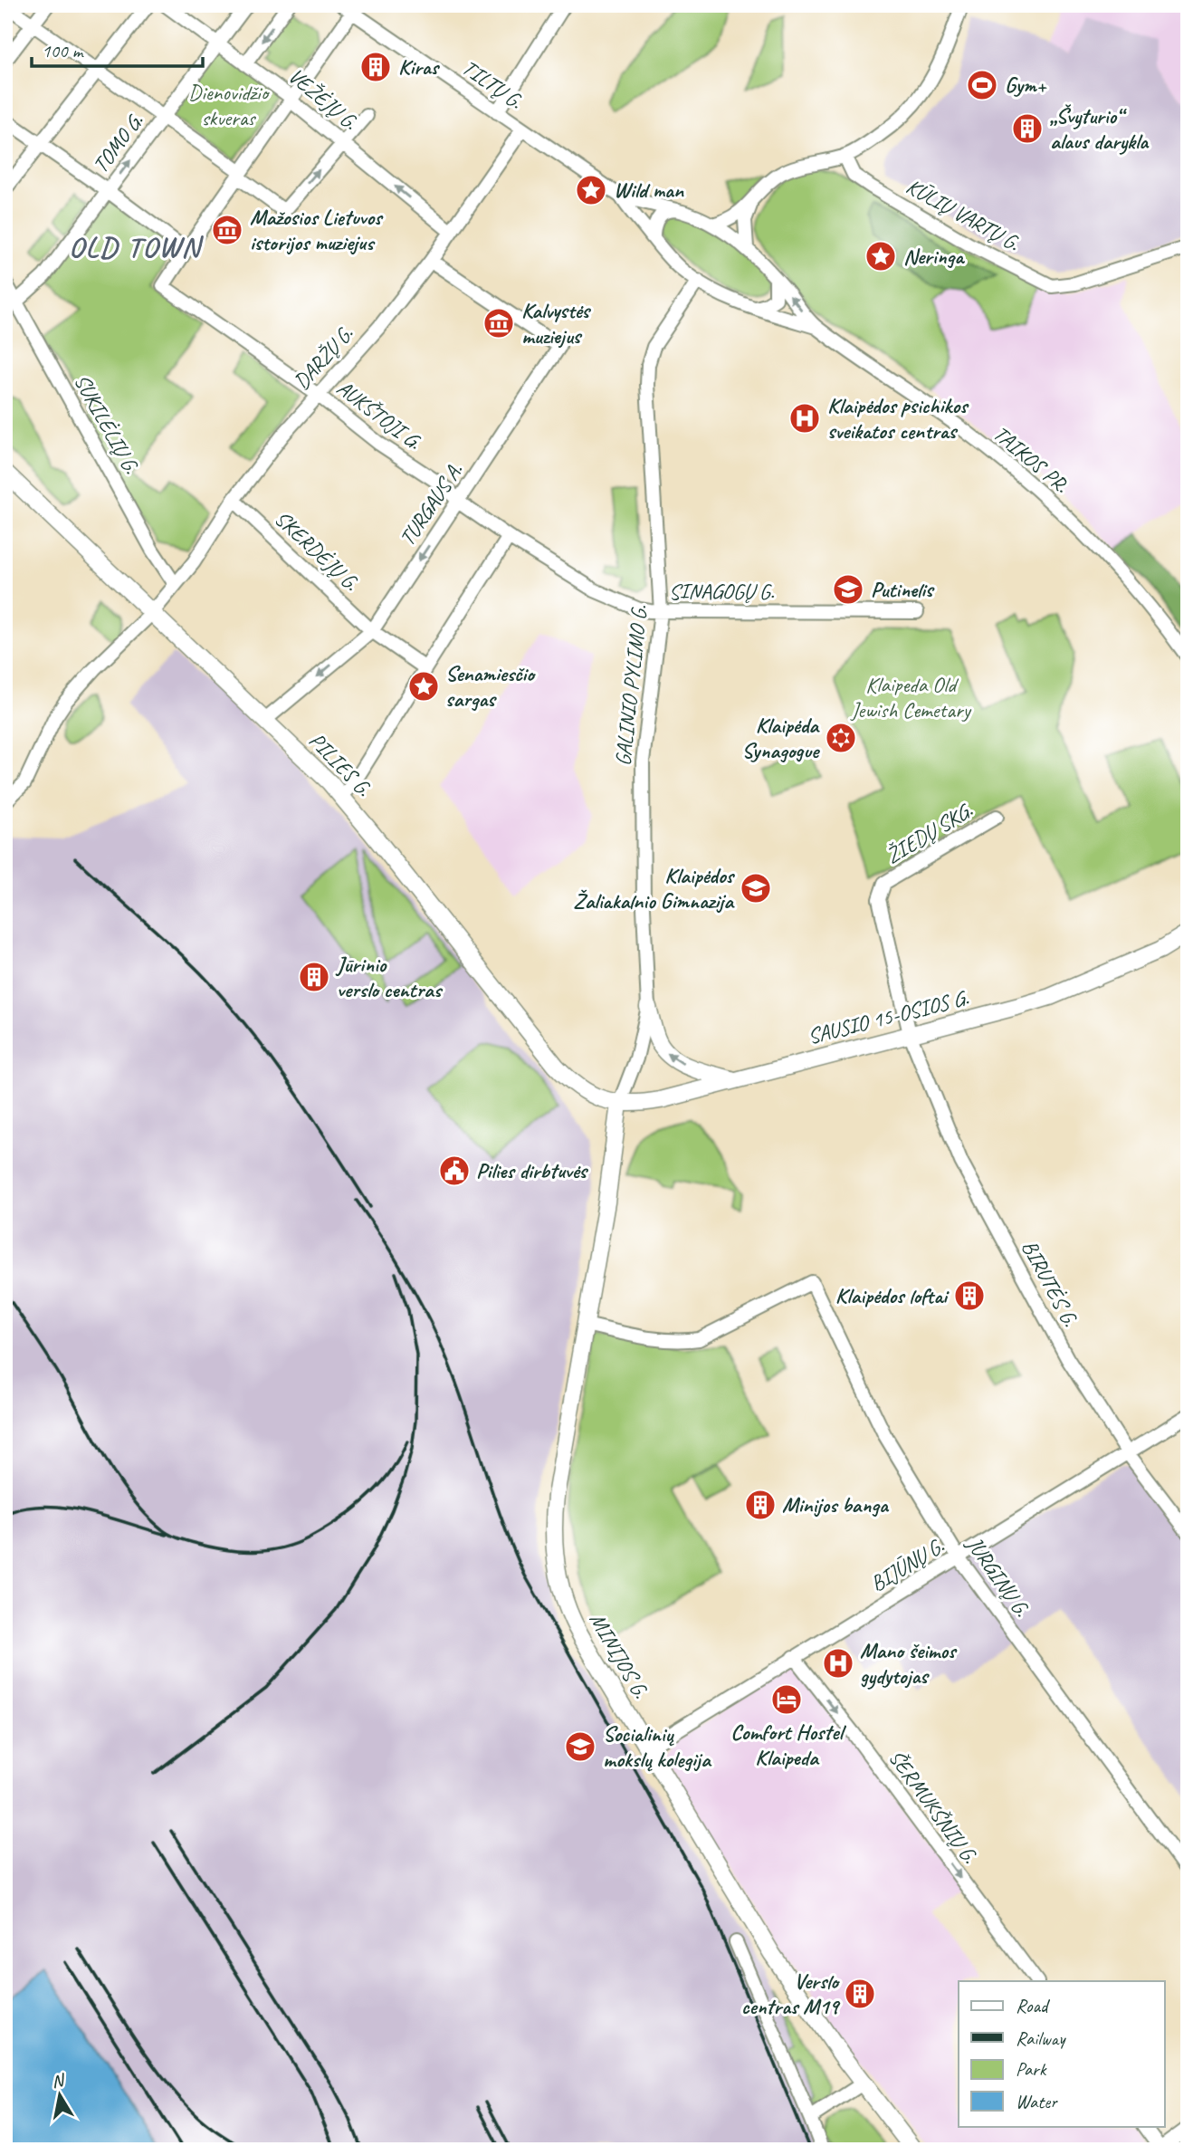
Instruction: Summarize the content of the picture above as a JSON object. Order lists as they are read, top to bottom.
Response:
{
  "streets": {
    "main road": ["PILIES G.", "SAUSIO 15-OSIOS G.", "MINIJOS G."],
    "street": [
      "TILTŲ G.",
      "VEŽĖJŲ G.",
      "TOMO G.",
      "KŪLIŲ VARTŲ G.",
      "DARŽŲ G.",
      "AUKŠTOJI G.",
      "SUKILĖLIŲ G.",
      "TAIKOS PR.",
      "TURGAUS A.",
      "SKERDĖJŲ G.",
      "SINAGOGŲ G.",
      "GALINIO PYLIMO G.",
      "ŽIEDŲ SKG.",
      "BIRUTĖS G.",
      "BIJŪNŲ G.",
      "JURGINŲ G.",
      "ŠERMUKŠNIŲ G."
    ]
  },
  "crossings": [
    ["TILTŲ G.", "DARŽŲ G."],
    ["TILTŲ G.", "TAIKOS PR."],
    ["TILTŲ G.", "GALINIO PYLIMO G."],
    ["VEŽĖJŲ G.", "TOMO G."],
    ["VEŽĖJŲ G.", "DARŽŲ G."],
    ["TOMO G.", "SUKILĖLIŲ G."],
    ["DARŽŲ G.", "AUKŠTOJI G."],
    ["DARŽŲ G.", "SUKILĖLIŲ G."],
    ["DARŽŲ G.", "TURGAUS A."],
    ["DARŽŲ G.", "SKERDĖJŲ G."],
    ["DARŽŲ G.", "PILIES G."],
    ["AUKŠTOJI G.", "SINAGOGŲ G."],
    ["TAIKOS PR.", "GALINIO PYLIMO G."],
    ["TURGAUS A.", "SKERDĖJŲ G."],
    ["TURGAUS A.", "SINAGOGŲ G."],
    ["TURGAUS A.", "PILIES G."],
    ["SINAGOGŲ G.", "GALINIO PYLIMO G."],
    ["GALINIO PYLIMO G.", "PILIES G."],
    ["GALINIO PYLIMO G.", "SAUSIO 15-OSIOS G."],
    ["GALINIO PYLIMO G.", "MINIJOS G."],
    ["PILIES G.", "SAUSIO 15-OSIOS G."],
    ["PILIES G.", "MINIJOS G."],
    ["ŽIEDŲ SKG.", "SAUSIO 15-OSIOS G."],
    ["ŽIEDŲ SKG.", "BIRUTĖS G."],
    ["SAUSIO 15-OSIOS G.", "BIRUTĖS G."],
    ["SAUSIO 15-OSIOS G.", "MINIJOS G."],
    ["BIRUTĖS G.", "BIJŪNŲ G."],
    ["BIJŪNŲ G.", "JURGINŲ G."],
    ["BIJŪNŲ G.", "MINIJOS G."],
    ["BIJŪNŲ G.", "ŠERMUKŠNIŲ G."],
    ["JURGINŲ G.", "MINIJOS G."]
  ],
  "one_way": ["VEŽĖJŲ G.", "ŠERMUKŠNIŲ G."],
  "districts": ["OLD TOWN"],
  "parks": ["Dienovidžio skveras", "Klaipeda Old Jewish Cemetary"],
  "places": {
    "building": [
      "Kiras",
      "„Švyturio“ alaus darykla",
      "Jūrinio verslo centras",
      "Klaipėdos loftai",
      "Minijos banga",
      "Verslo centras M19"
    ],
    "sports": ["Gym+"],
    "place": ["Wild man", "Neringa", "Senamiesčio sargas"],
    "museum": ["Mažosios Lietuvos istorijos muziejus", "Kalvystės muziejus"],
    "hospital": ["Klaipėdos psichikos sveikatos centras", "Mano šeimos gydytojas"],
    "school or university": ["Putinelis", "Klaipėdos Žaliakalnio Gimnazija", "Socialinių mokslų kolegija"],
    "synagogue": ["Klaipėda Synagogue"],
    "public building": ["Pilies dirbtuvės"],
    "hotel": ["Comfort Hostel Klaipeda"]
  },
  "legend": [
    "Road",
    "Railway",
    "Park",
    "Water"
  ],
  "scale_bar": "100 m",
  "north": "top"
}
